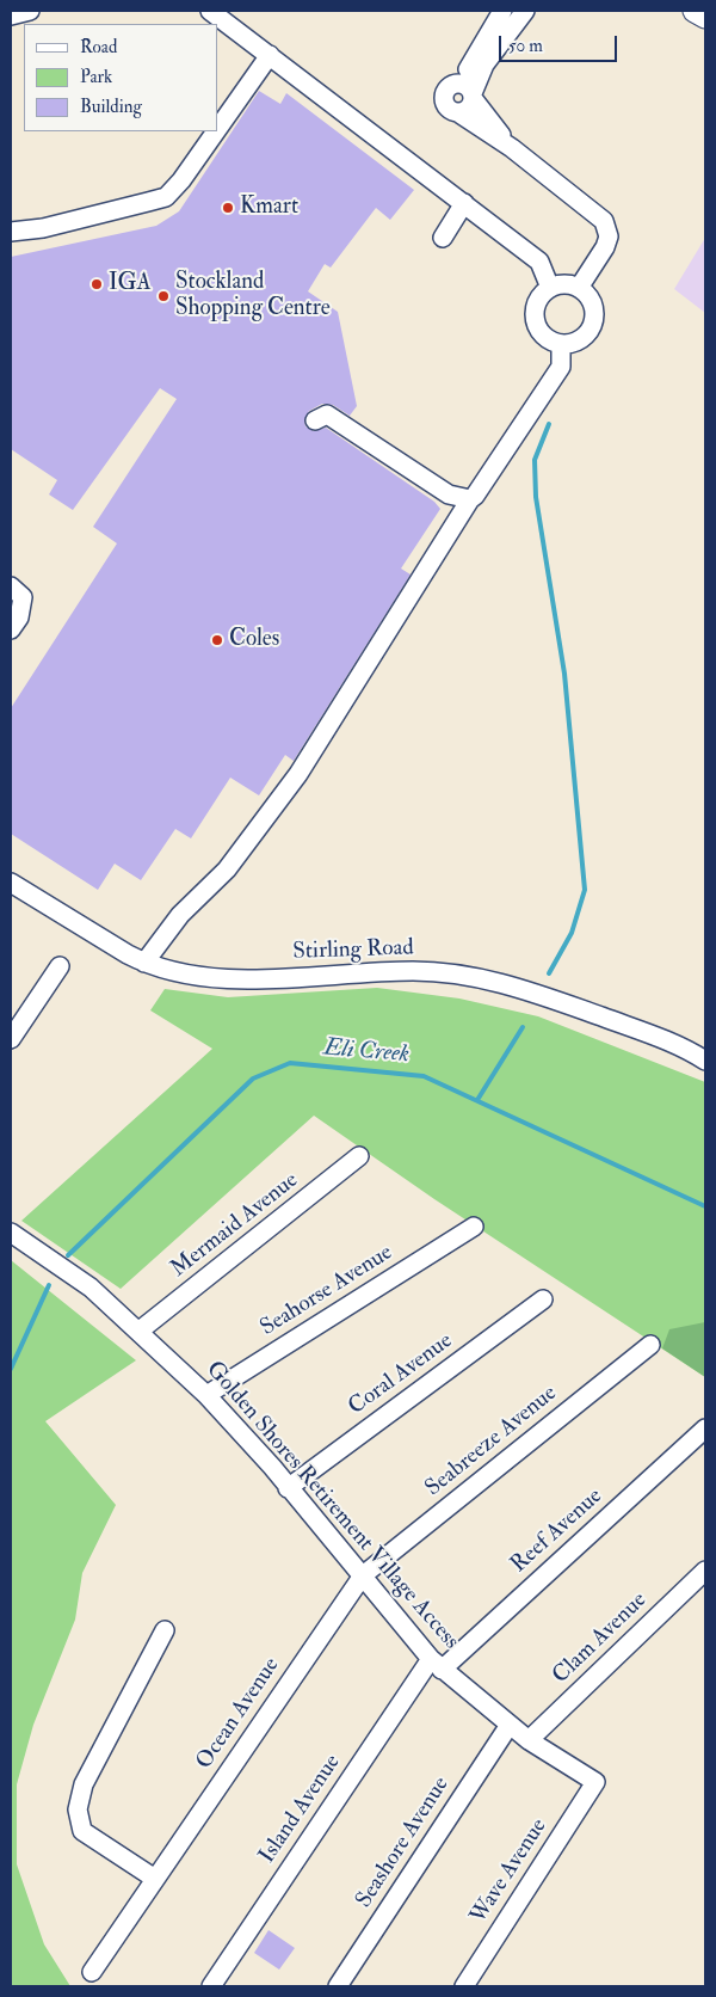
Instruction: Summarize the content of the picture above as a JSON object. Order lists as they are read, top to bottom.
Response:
{
  "streets": {
    "street": [
      "Stirling Road",
      "Mermaid Avenue",
      "Seahorse Avenue",
      "Coral Avenue",
      "Seabreeze Avenue",
      "Golden Shores Retirement Village Access",
      "Reef Avenue",
      "Clam Avenue",
      "Ocean Avenue",
      "Island Avenue",
      "Seashore Avenue",
      "Wave Avenue"
    ]
  },
  "crossings": [
    ["Mermaid Avenue", "Golden Shores Retirement Village Access"],
    ["Seahorse Avenue", "Golden Shores Retirement Village Access"],
    ["Coral Avenue", "Golden Shores Retirement Village Access"],
    ["Seabreeze Avenue", "Golden Shores Retirement Village Access"],
    ["Seabreeze Avenue", "Ocean Avenue"],
    ["Golden Shores Retirement Village Access", "Reef Avenue"],
    ["Golden Shores Retirement Village Access", "Clam Avenue"],
    ["Golden Shores Retirement Village Access", "Ocean Avenue"],
    ["Golden Shores Retirement Village Access", "Island Avenue"],
    ["Golden Shores Retirement Village Access", "Seashore Avenue"],
    ["Golden Shores Retirement Village Access", "Wave Avenue"],
    ["Reef Avenue", "Island Avenue"]
  ],
  "water": ["Eli Creek"],
  "places": [
    "Kmart",
    "IGA",
    "Stockland Shopping Centre",
    "Coles"
  ],
  "legend": ["Road", "Park", "Building"],
  "scale_bar": "50 m"
}
